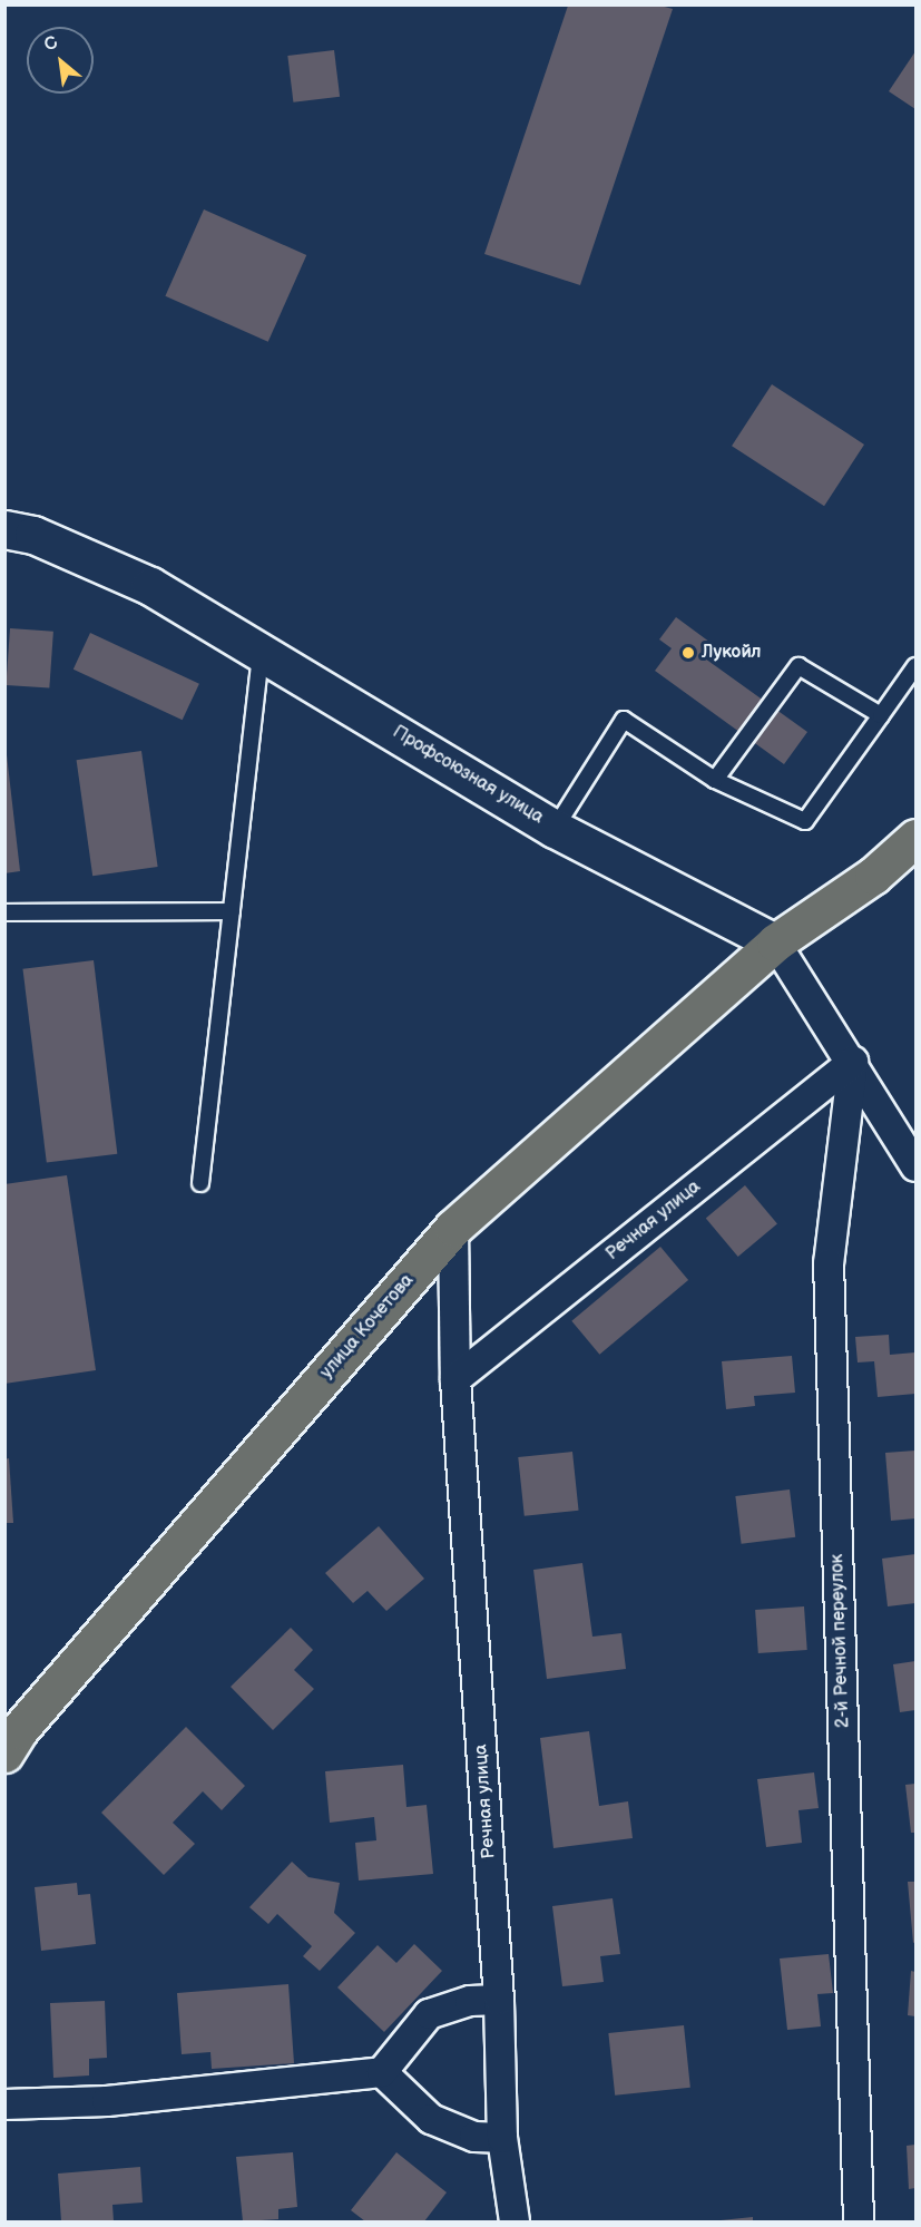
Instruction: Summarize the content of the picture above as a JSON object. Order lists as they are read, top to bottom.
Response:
{
  "streets": {
    "main road": ["Профсоюзная улица", "улица Кочетова"],
    "street": ["Речная улица", "2-й Речной переулок"]
  },
  "crossings": [
    ["Профсоюзная улица", "улица Кочетова"],
    ["Речная улица", "улица Кочетова"],
    ["Речная улица", "2-й Речной переулок"]
  ],
  "places": ["Лукойл"],
  "north": "top left"
}
